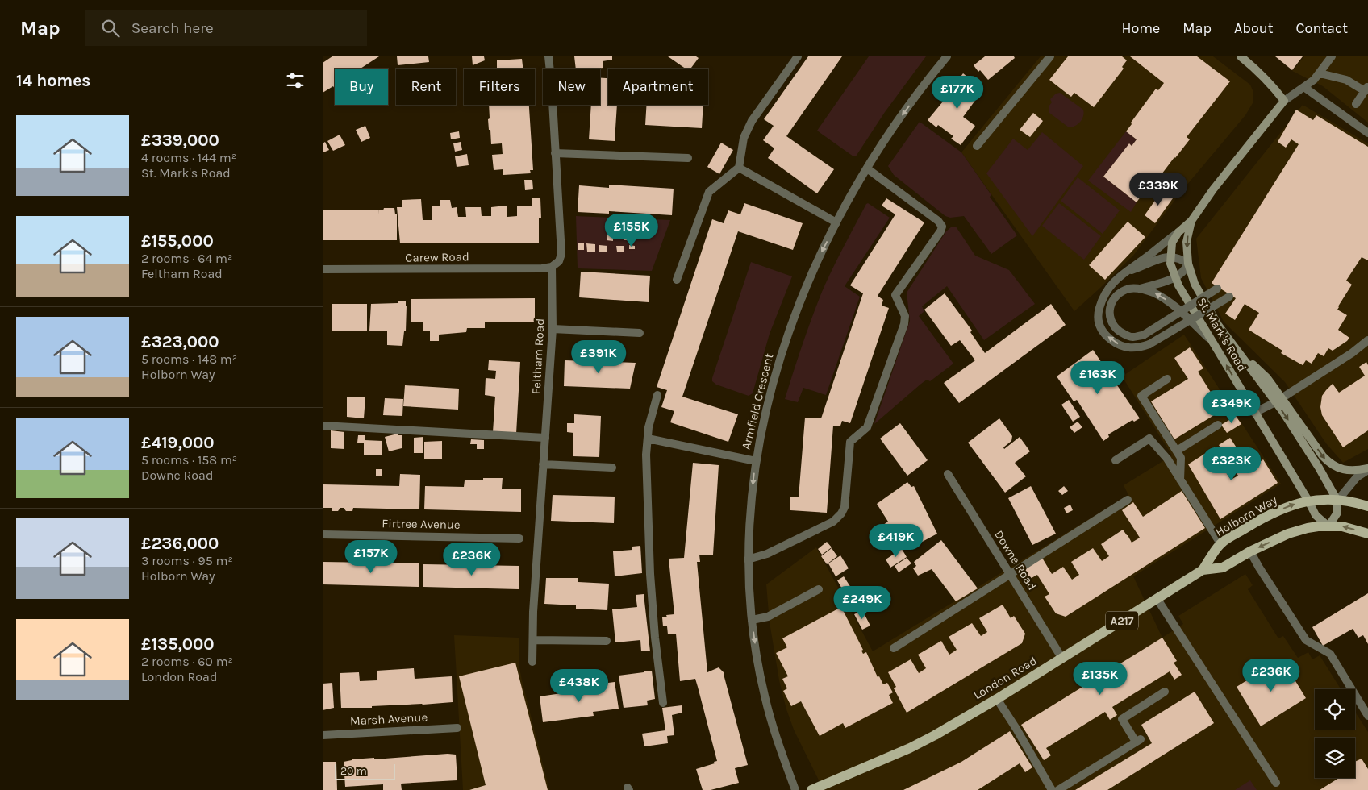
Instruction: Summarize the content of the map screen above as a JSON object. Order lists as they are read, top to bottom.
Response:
{
  "streets": {
    "main road": ["Holborn Way", "A217", "London Road"],
    "street": [
      "Carew Road",
      "St. Mark's Road",
      "Feltham Road",
      "Armfield Crescent",
      "Firtree Avenue",
      "Downe Road",
      "Marsh Avenue"
    ]
  },
  "crossings": [
    ["Carew Road", "Feltham Road"],
    ["St. Mark's Road", "Holborn Way"],
    ["St. Mark's Road", "A217"],
    ["Holborn Way", "A217"],
    ["Holborn Way", "London Road"],
    ["Downe Road", "London Road"],
    ["A217", "London Road"]
  ],
  "one_way": ["Armfield Crescent"],
  "scale_bar": "20 m",
  "page": {
    "header": "Map",
    "search": "Search here",
    "nav": [
      "Home",
      "Map",
      "About",
      "Contact"
    ],
    "heading": "14 homes",
    "chip": [
      "Buy",
      "Rent",
      "Filters",
      "New",
      "Apartment"
    ],
    "price": [
      "£177K",
      "£339K",
      "£155K",
      "£391K",
      "£163K",
      "£349K",
      "£323K",
      "£419K",
      "£157K",
      "£236K",
      "£249K",
      "£236K",
      "£135K",
      "£438K"
    ],
    "list": [
      {
        "name": "£339,000",
        "note": "4 rooms · 144 m² · St. Mark's Road"
      },
      {
        "name": "£155,000",
        "note": "2 rooms · 64 m² · Feltham Road"
      },
      {
        "name": "£323,000",
        "note": "5 rooms · 148 m² · Holborn Way"
      },
      {
        "name": "£419,000",
        "note": "5 rooms · 158 m² · Downe Road"
      },
      {
        "name": "£236,000",
        "note": "3 rooms · 95 m² · Holborn Way"
      },
      {
        "name": "£135,000",
        "note": "2 rooms · 60 m² · London Road"
      }
    ],
    "scale": "20 m"
  }
}
